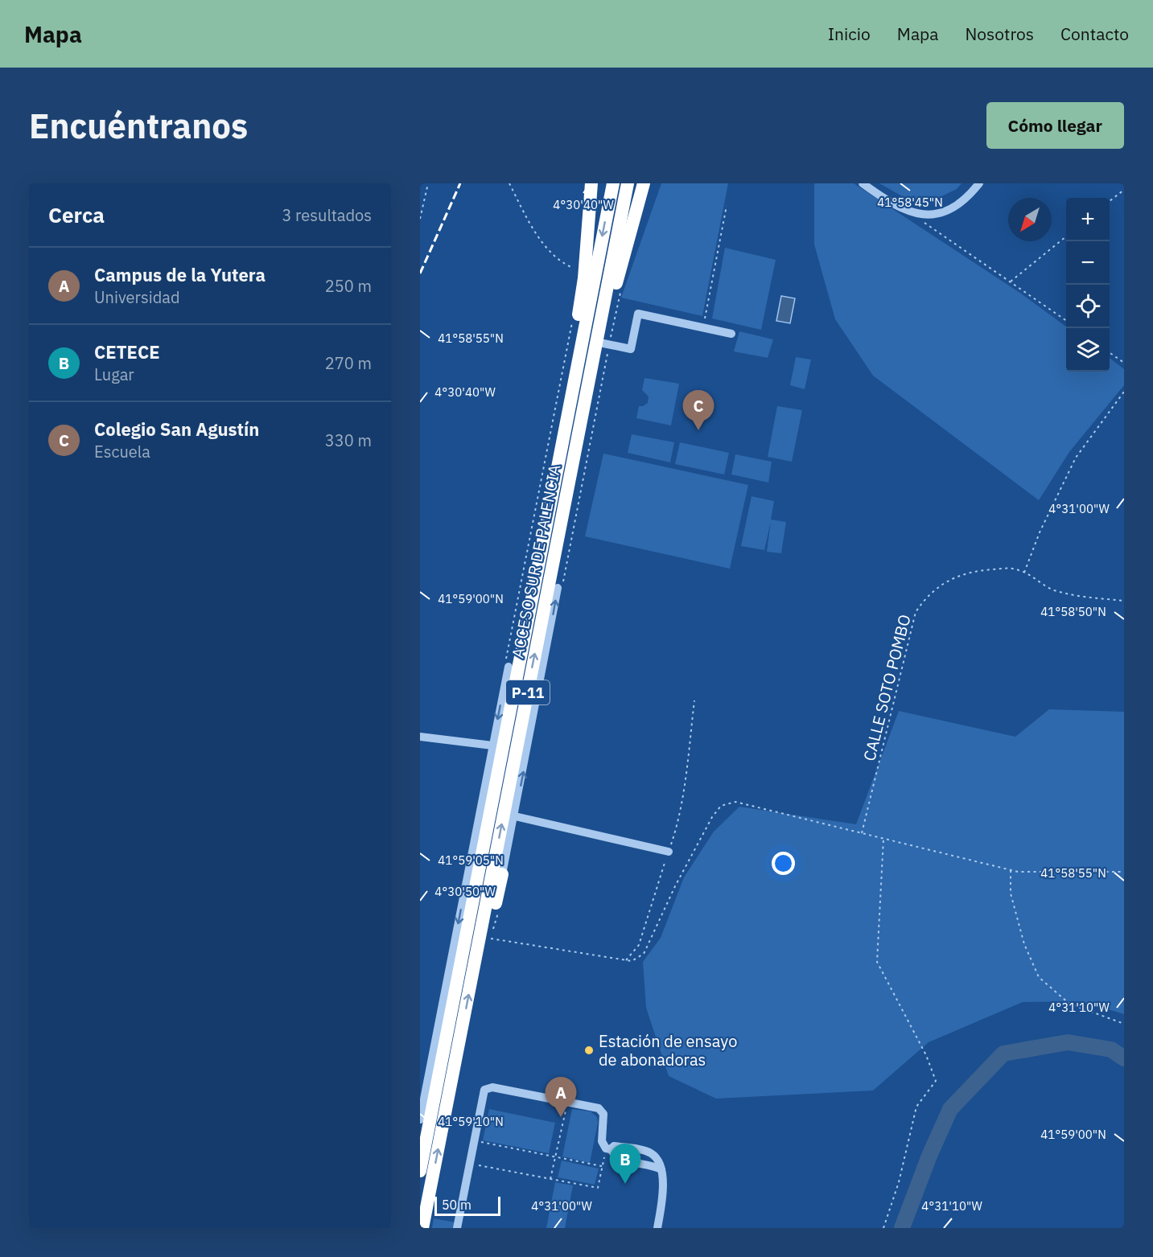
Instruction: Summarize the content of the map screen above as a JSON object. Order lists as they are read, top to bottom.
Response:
{
  "streets": {
    "highway": ["ACCESO SUR DE PALENCIA", "P-11"],
    "path": ["CALLE SOTO POMBO"]
  },
  "places": ["Estación de ensayo de abonadoras"],
  "scale_bar": "50 m",
  "north": "bottom left",
  "page": {
    "header": "Mapa",
    "nav": [
      "Inicio",
      "Mapa",
      "Nosotros",
      "Contacto"
    ],
    "buttons": "Cómo llegar",
    "title": "Encuéntranos",
    "heading": ["Cerca", "3 resultados"],
    "map_buttons": ["+", "−"],
    "list": [
      {
        "mark": "A",
        "name": "Campus de la Yutera",
        "note": "Universidad",
        "value": "250 m"
      },
      {
        "mark": "B",
        "name": "CETECE",
        "note": "Lugar",
        "value": "270 m"
      },
      {
        "mark": "C",
        "name": "Colegio San Agustín",
        "note": "Escuela",
        "value": "330 m"
      }
    ],
    "pins": ["C", "A", "B"],
    "scale": "50 m"
  },
  "coordinates": [
    "41°58'45\"N",
    "4°30'40\"W",
    "41°58'55\"N",
    "4°31'00\"W",
    "41°59'00\"N",
    "41°58'50\"N",
    "41°59'05\"N",
    "4°30'50\"W",
    "4°31'10\"W",
    "41°59'10\"N"
  ]
}
